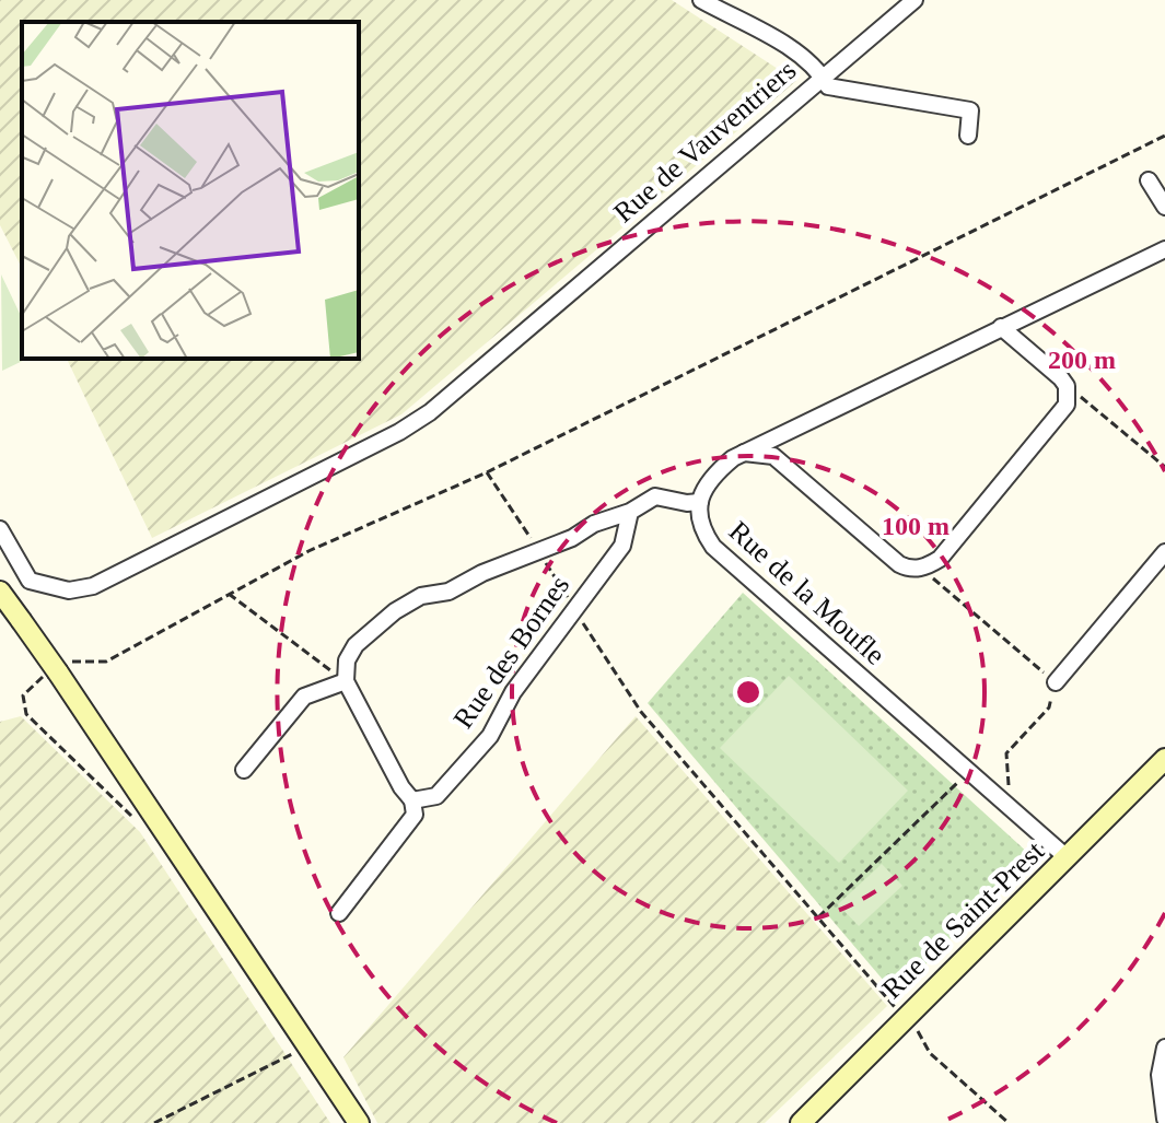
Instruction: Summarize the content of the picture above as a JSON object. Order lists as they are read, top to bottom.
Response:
{
  "streets": {
    "main road": ["Rue de Saint-Prest"],
    "street": ["Rue de Vauventriers", "Rue de la Moufle", "Rue des Bornes"]
  },
  "crossings": [
    ["Rue de la Moufle", "Rue des Bornes"],
    ["Rue de la Moufle", "Rue de Saint-Prest"]
  ],
  "rings": ["200 m", "100 m"]
}
